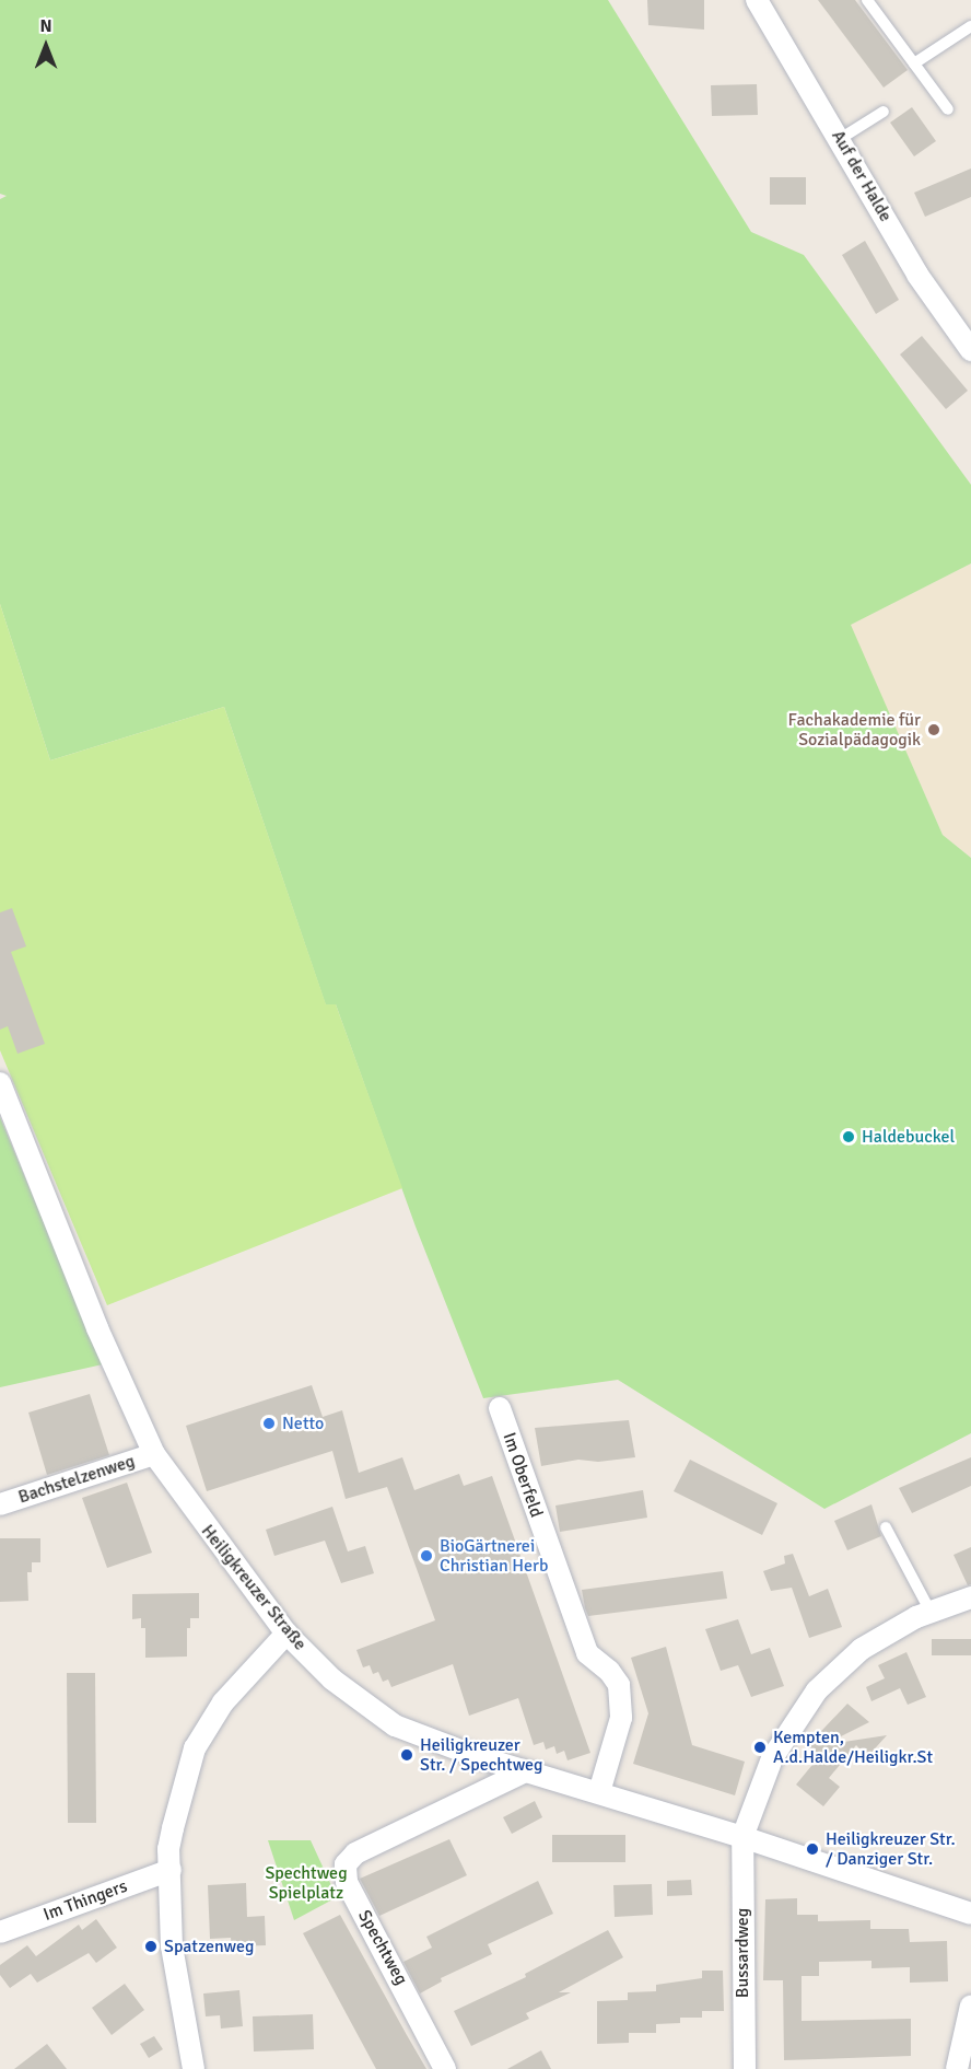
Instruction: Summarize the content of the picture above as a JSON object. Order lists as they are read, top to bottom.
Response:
{
  "streets": {
    "street": [
      "Auf der Halde",
      "Im Oberfeld",
      "Bachstelzenweg",
      "Heiligkreuzer Straße",
      "Im Thingers",
      "Spechtweg",
      "Bussardweg"
    ]
  },
  "crossings": [
    ["Im Oberfeld", "Heiligkreuzer Straße"],
    ["Bachstelzenweg", "Heiligkreuzer Straße"],
    ["Heiligkreuzer Straße", "Spechtweg"],
    ["Heiligkreuzer Straße", "Bussardweg"]
  ],
  "parks": ["Spechtweg Spielplatz"],
  "places": [
    "Fachakademie für Sozialpädagogik",
    "Haldebuckel",
    "Netto",
    "BioGärtnerei Christian Herb",
    "Kempten, A.d.Halde/Heiligkr.St",
    "Heiligkreuzer Str. / Spechtweg",
    "Heiligkreuzer Str. / Danziger Str.",
    "Spatzenweg"
  ],
  "north": "top"
}
